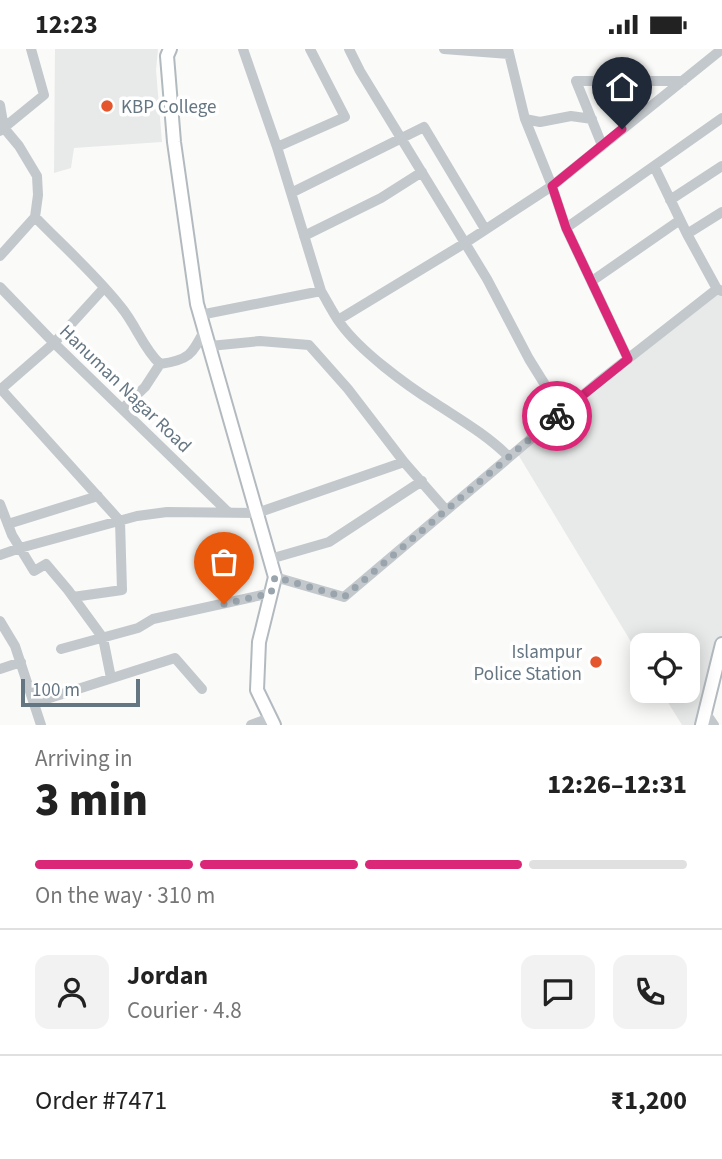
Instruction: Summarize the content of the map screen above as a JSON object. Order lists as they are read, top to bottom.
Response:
{
  "streets": {
    "street": ["Hanuman Nagar Road"]
  },
  "places": ["KBP College", "Islampur Police Station"],
  "scale_bar": "100 m",
  "page": {
    "status": "12:23",
    "scale": "100 m",
    "heading": ["3 min", "Arriving in", "12:26–12:31"],
    "panel": [
      "Jordan",
      "Courier · 4.8",
      "Order #7471",
      "₹1,200"
    ],
    "bar": "On the way · 310 m"
  }
}
